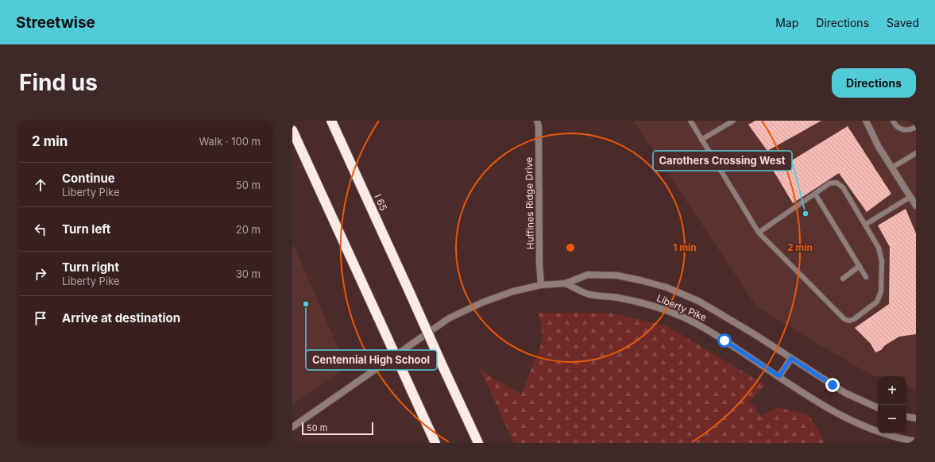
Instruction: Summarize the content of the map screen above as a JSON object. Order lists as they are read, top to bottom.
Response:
{
  "streets": {
    "highway": ["I 65"],
    "street": ["Huffines Ridge Drive", "Liberty Pike"]
  },
  "crossings": [
    ["Huffines Ridge Drive", "Liberty Pike"]
  ],
  "places": ["Carothers Crossing West", "Centennial High School"],
  "scale_bar": "50 m",
  "page": {
    "header": "Streetwise",
    "nav": ["Map", "Directions", "Saved"],
    "buttons": "Directions",
    "title": "Find us",
    "heading": ["2 min", "Walk · 100 m"],
    "list": [
      ["Continue", "Liberty Pike", "50 m"],
      ["Turn left", "20 m"],
      ["Turn right", "Liberty Pike", "30 m"],
      "Arrive at destination"
    ],
    "map_buttons": ["+", "−"],
    "scale": "50 m"
  },
  "rings": ["1 min", "2 min"]
}
